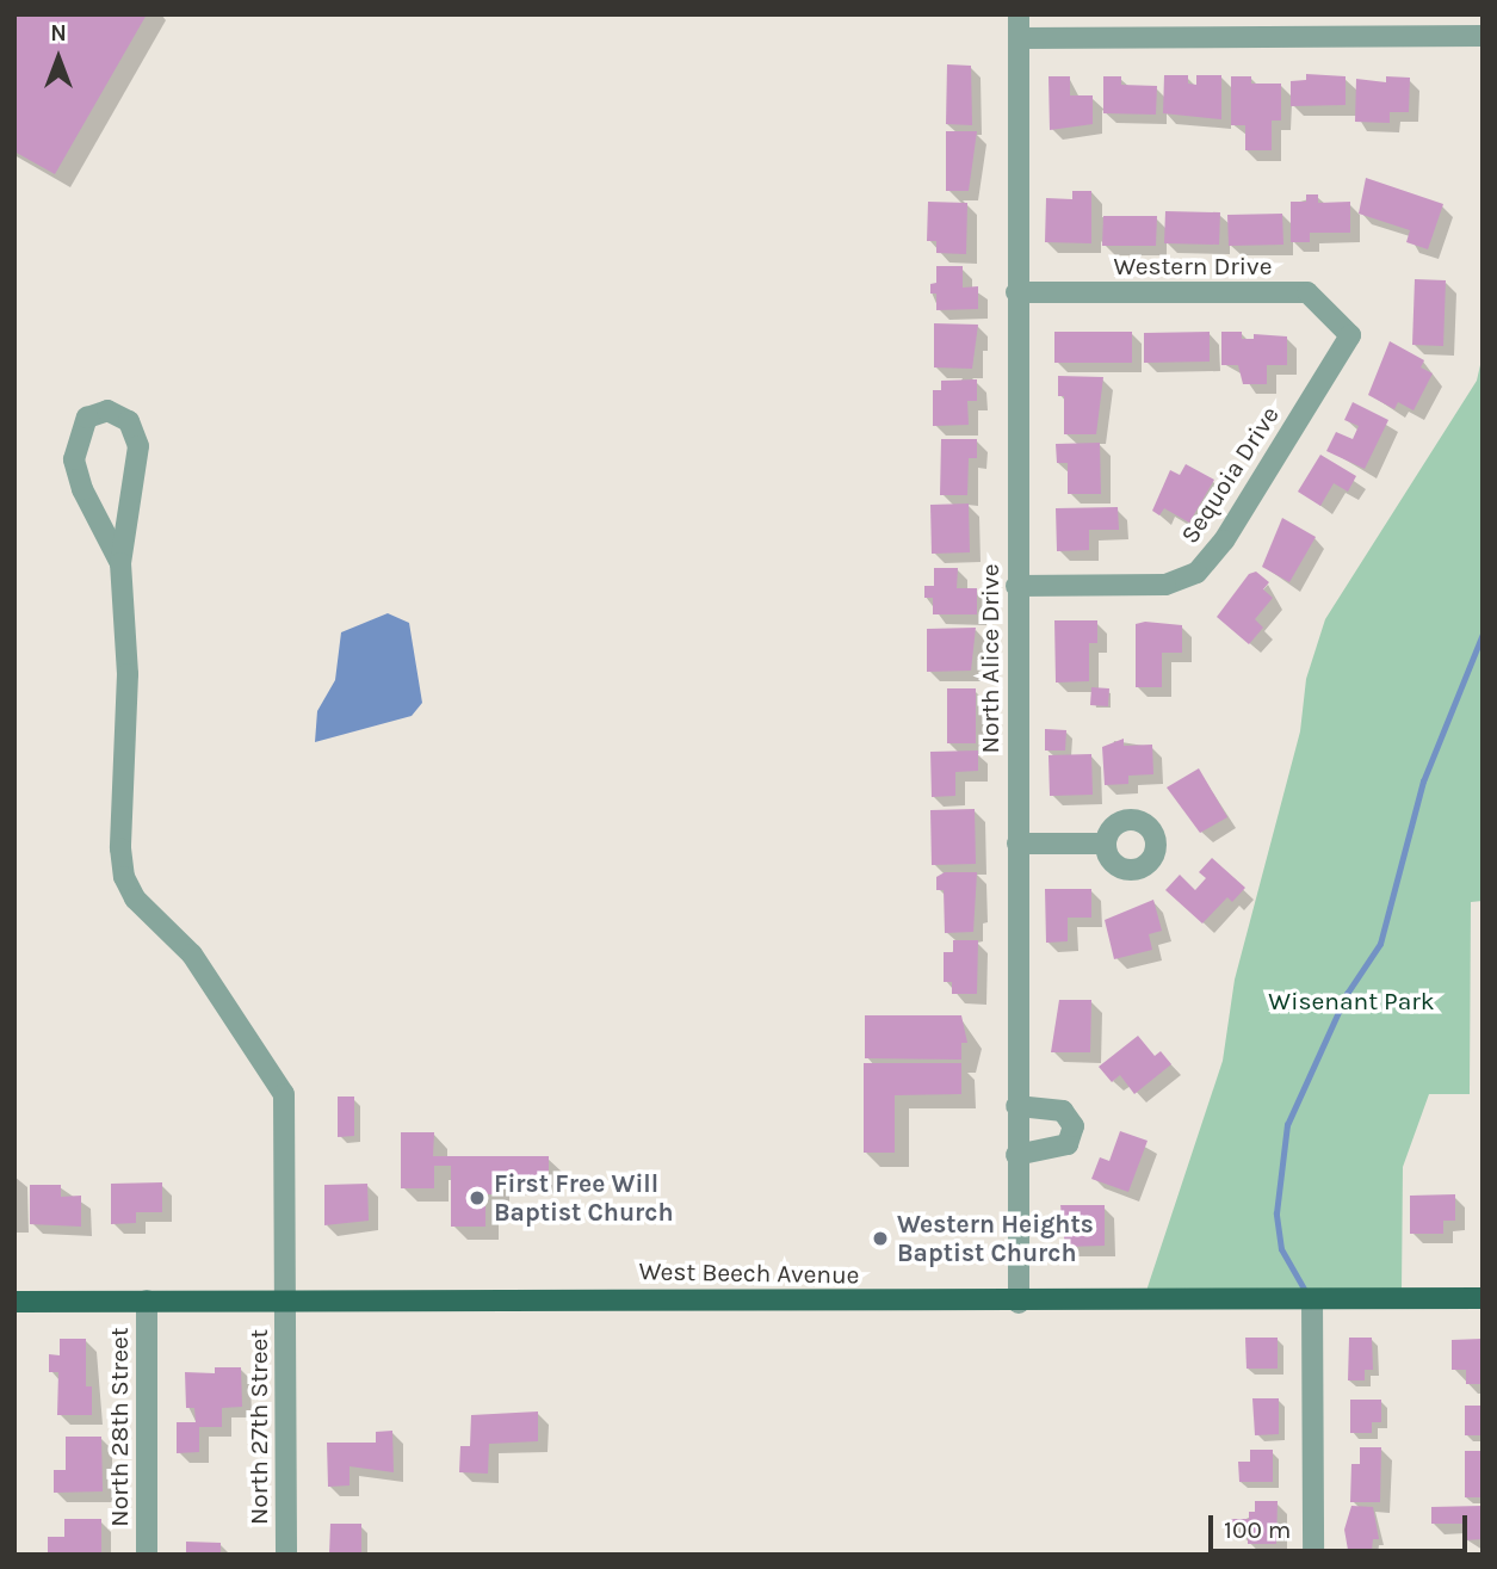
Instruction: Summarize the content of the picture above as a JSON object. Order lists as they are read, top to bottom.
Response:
{
  "streets": {
    "main road": ["West Beech Avenue"],
    "street": [
      "Western Drive",
      "Sequoia Drive",
      "North Alice Drive",
      "North 28th Street",
      "North 27th Street"
    ]
  },
  "crossings": [
    ["Western Drive", "Sequoia Drive"],
    ["Western Drive", "North Alice Drive"],
    ["Sequoia Drive", "North Alice Drive"],
    ["North Alice Drive", "West Beech Avenue"],
    ["West Beech Avenue", "North 28th Street"],
    ["West Beech Avenue", "North 27th Street"]
  ],
  "parks": ["Wisenant Park"],
  "places": ["First Free Will Baptist Church", "Western Heights Baptist Church"],
  "scale_bar": "100 m",
  "north": "top"
}
